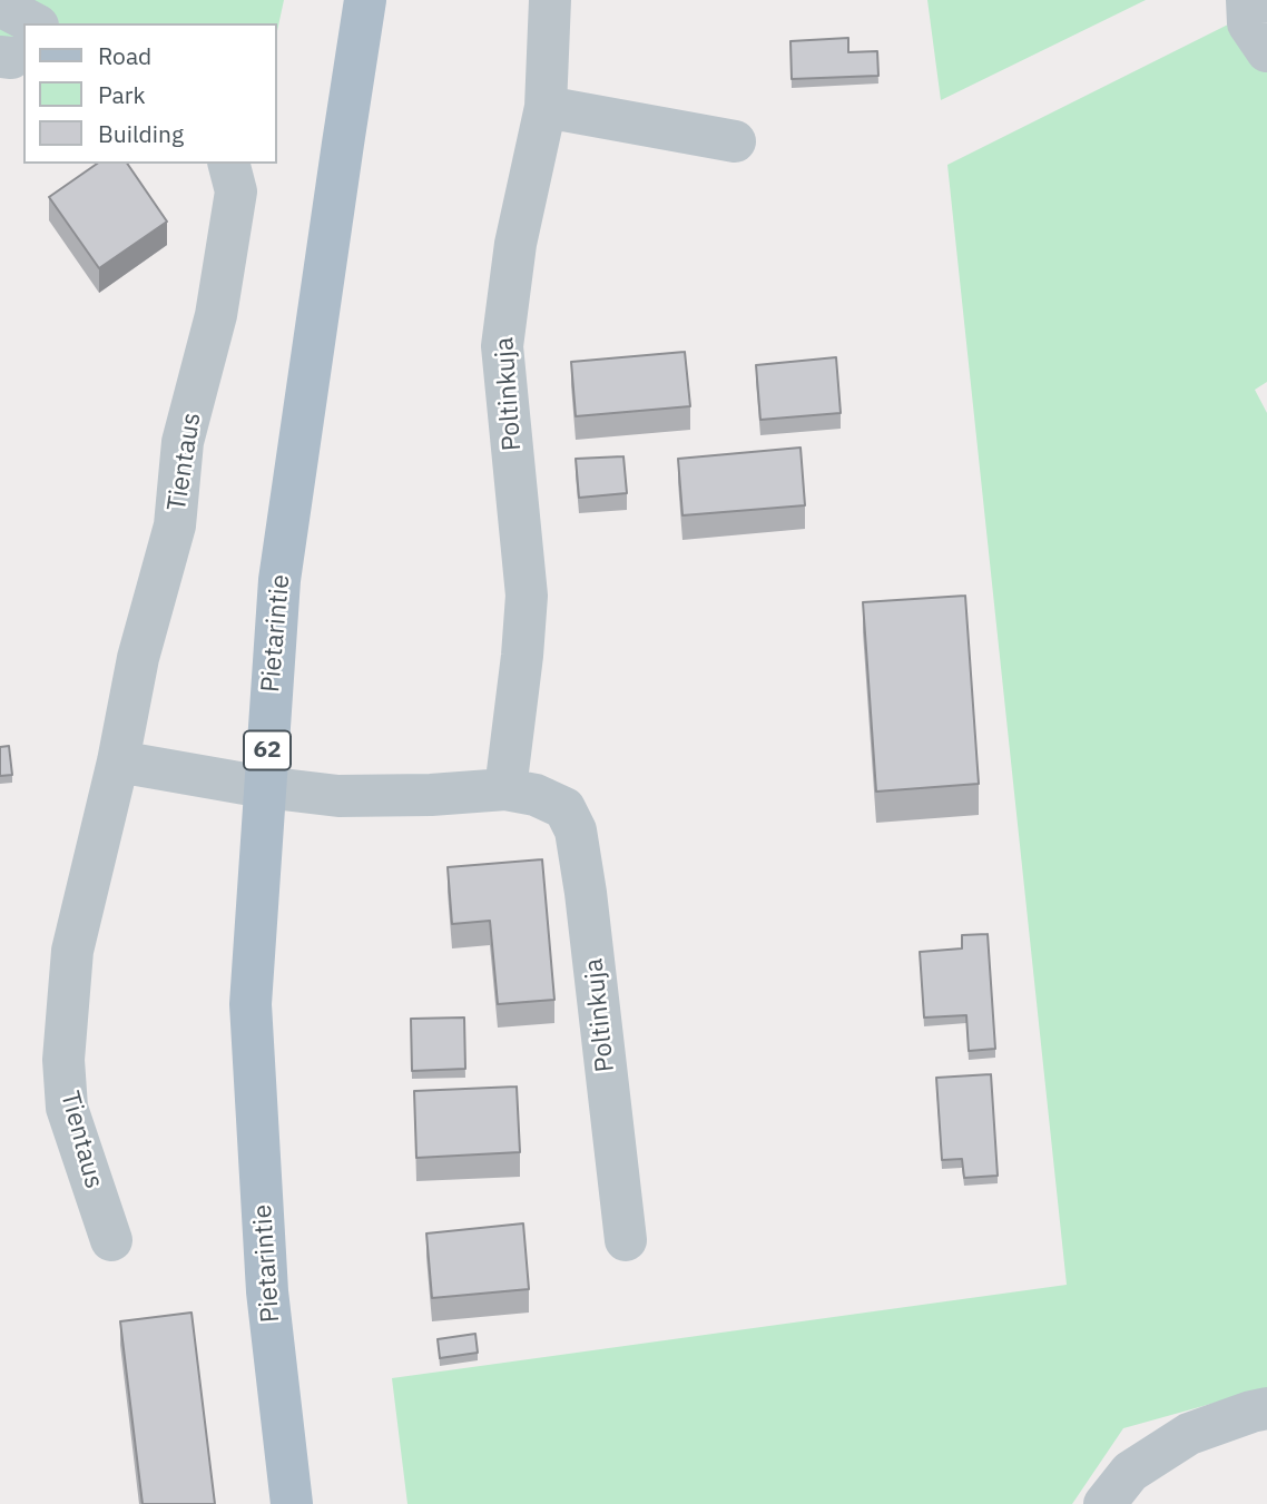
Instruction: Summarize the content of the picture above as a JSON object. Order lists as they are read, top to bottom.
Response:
{
  "streets": {
    "main road": ["Pietarintie", "62"],
    "street": ["Poltinkuja", "Tientaus"]
  },
  "crossings": [
    ["Poltinkuja", "Pietarintie"]
  ],
  "legend": ["Road", "Park", "Building"]
}
